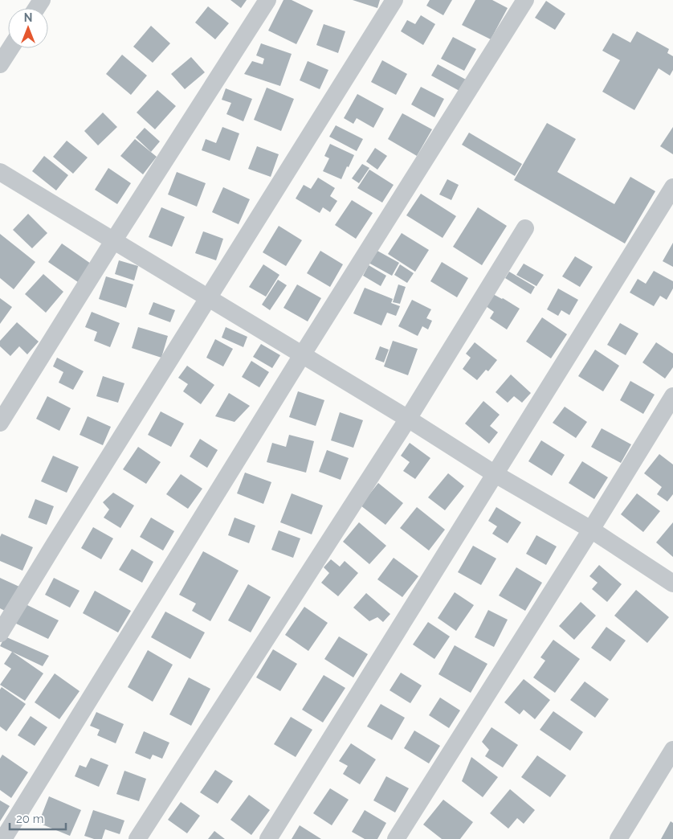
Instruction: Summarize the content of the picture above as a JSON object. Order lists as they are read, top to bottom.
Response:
{
  "scale_bar": "20 m",
  "north": "top"
}
